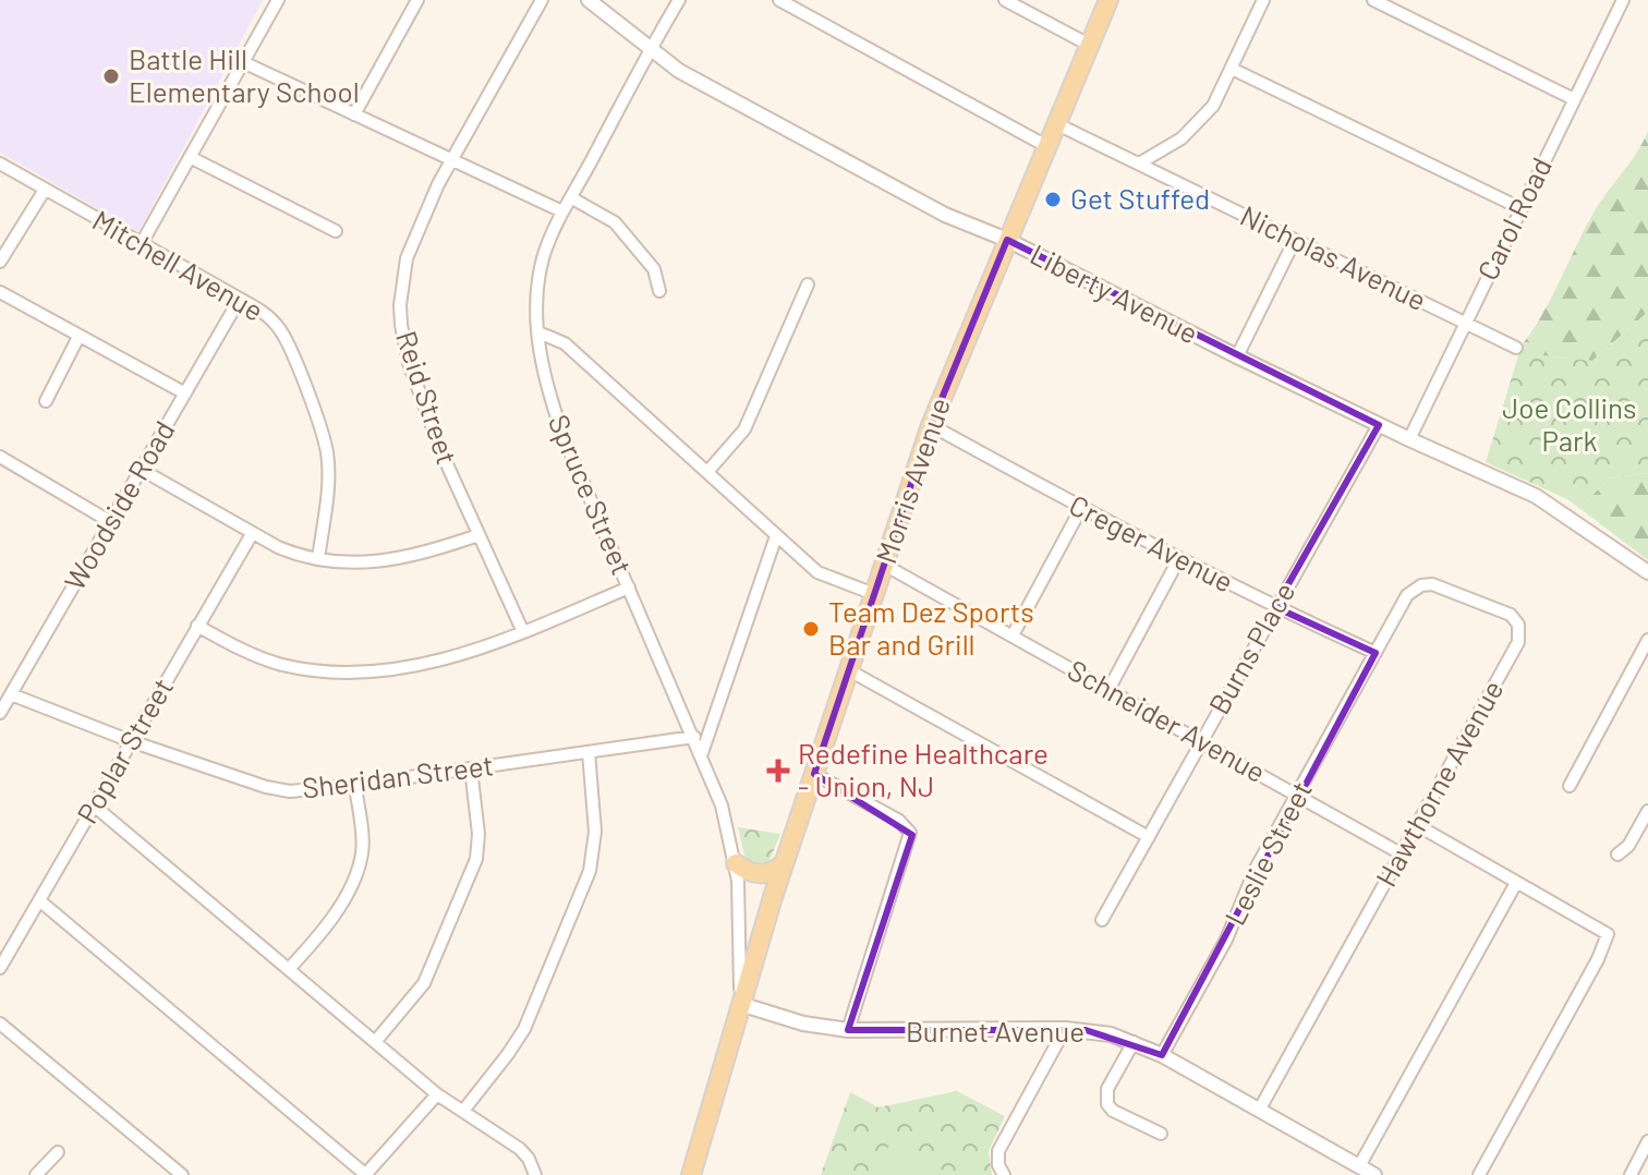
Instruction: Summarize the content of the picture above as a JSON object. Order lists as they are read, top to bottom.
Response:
{
  "streets": {
    "main road": ["Morris Avenue"],
    "street": [
      "Carol Road",
      "Nicholas Avenue",
      "Mitchell Avenue",
      "Liberty Avenue",
      "Reid Street",
      "Spruce Street",
      "Woodside Road",
      "Creger Avenue",
      "Burns Place",
      "Schneider Avenue",
      "Poplar Street",
      "Sheridan Street",
      "Hawthorne Avenue",
      "Leslie Street",
      "Burnet Avenue"
    ]
  },
  "crossings": [
    ["Carol Road", "Nicholas Avenue"],
    ["Carol Road", "Liberty Avenue"],
    ["Nicholas Avenue", "Morris Avenue"],
    ["Mitchell Avenue", "Woodside Road"],
    ["Liberty Avenue", "Morris Avenue"],
    ["Liberty Avenue", "Spruce Street"],
    ["Liberty Avenue", "Burns Place"],
    ["Morris Avenue", "Spruce Street"],
    ["Morris Avenue", "Creger Avenue"],
    ["Morris Avenue", "Schneider Avenue"],
    ["Morris Avenue", "Burnet Avenue"],
    ["Spruce Street", "Sheridan Street"],
    ["Spruce Street", "Burnet Avenue"],
    ["Woodside Road", "Sheridan Street"],
    ["Creger Avenue", "Burns Place"],
    ["Creger Avenue", "Hawthorne Avenue"],
    ["Creger Avenue", "Leslie Street"],
    ["Burns Place", "Schneider Avenue"],
    ["Schneider Avenue", "Hawthorne Avenue"],
    ["Schneider Avenue", "Leslie Street"],
    ["Poplar Street", "Sheridan Street"],
    ["Hawthorne Avenue", "Leslie Street"],
    ["Hawthorne Avenue", "Burnet Avenue"],
    ["Leslie Street", "Burnet Avenue"]
  ],
  "parks": ["Joe Collins Park"],
  "places": {
    "other": ["Battle Hill Elementary School", "Get Stuffed", "Team Dez Sports Bar and Grill"],
    "health": ["Redefine Healthcare - Union, NJ"]
  }
}
